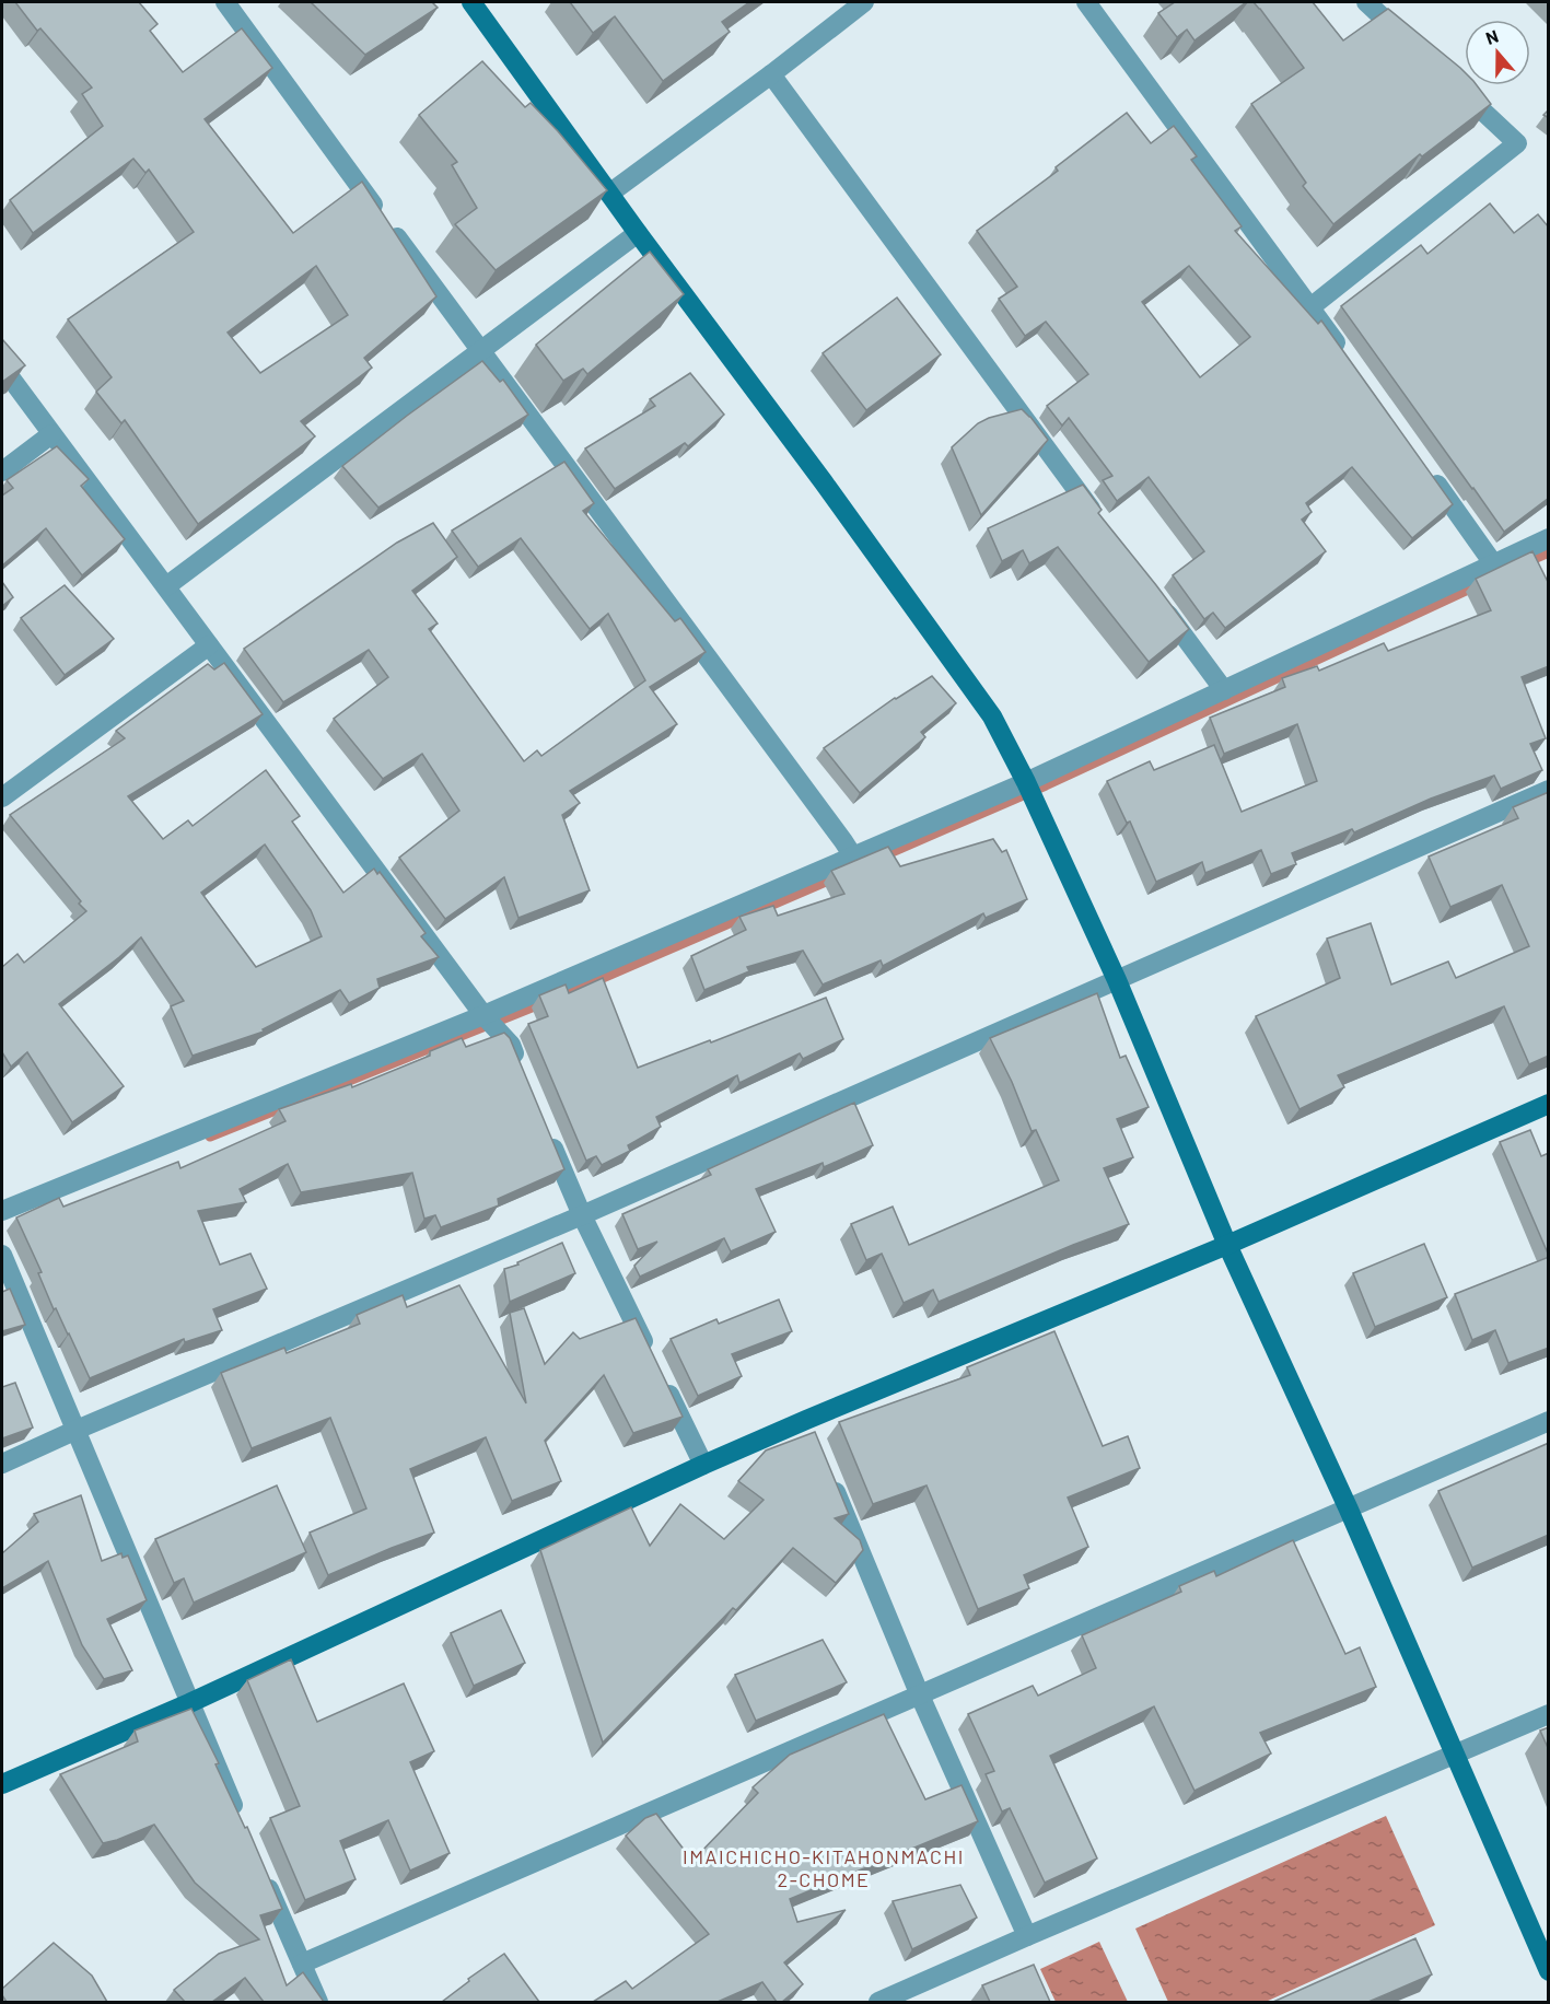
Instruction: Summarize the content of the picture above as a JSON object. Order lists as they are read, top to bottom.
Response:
{
  "districts": ["IMAICHICHO-KITAHONMACHI 2-CHOME"],
  "north": "top"
}
